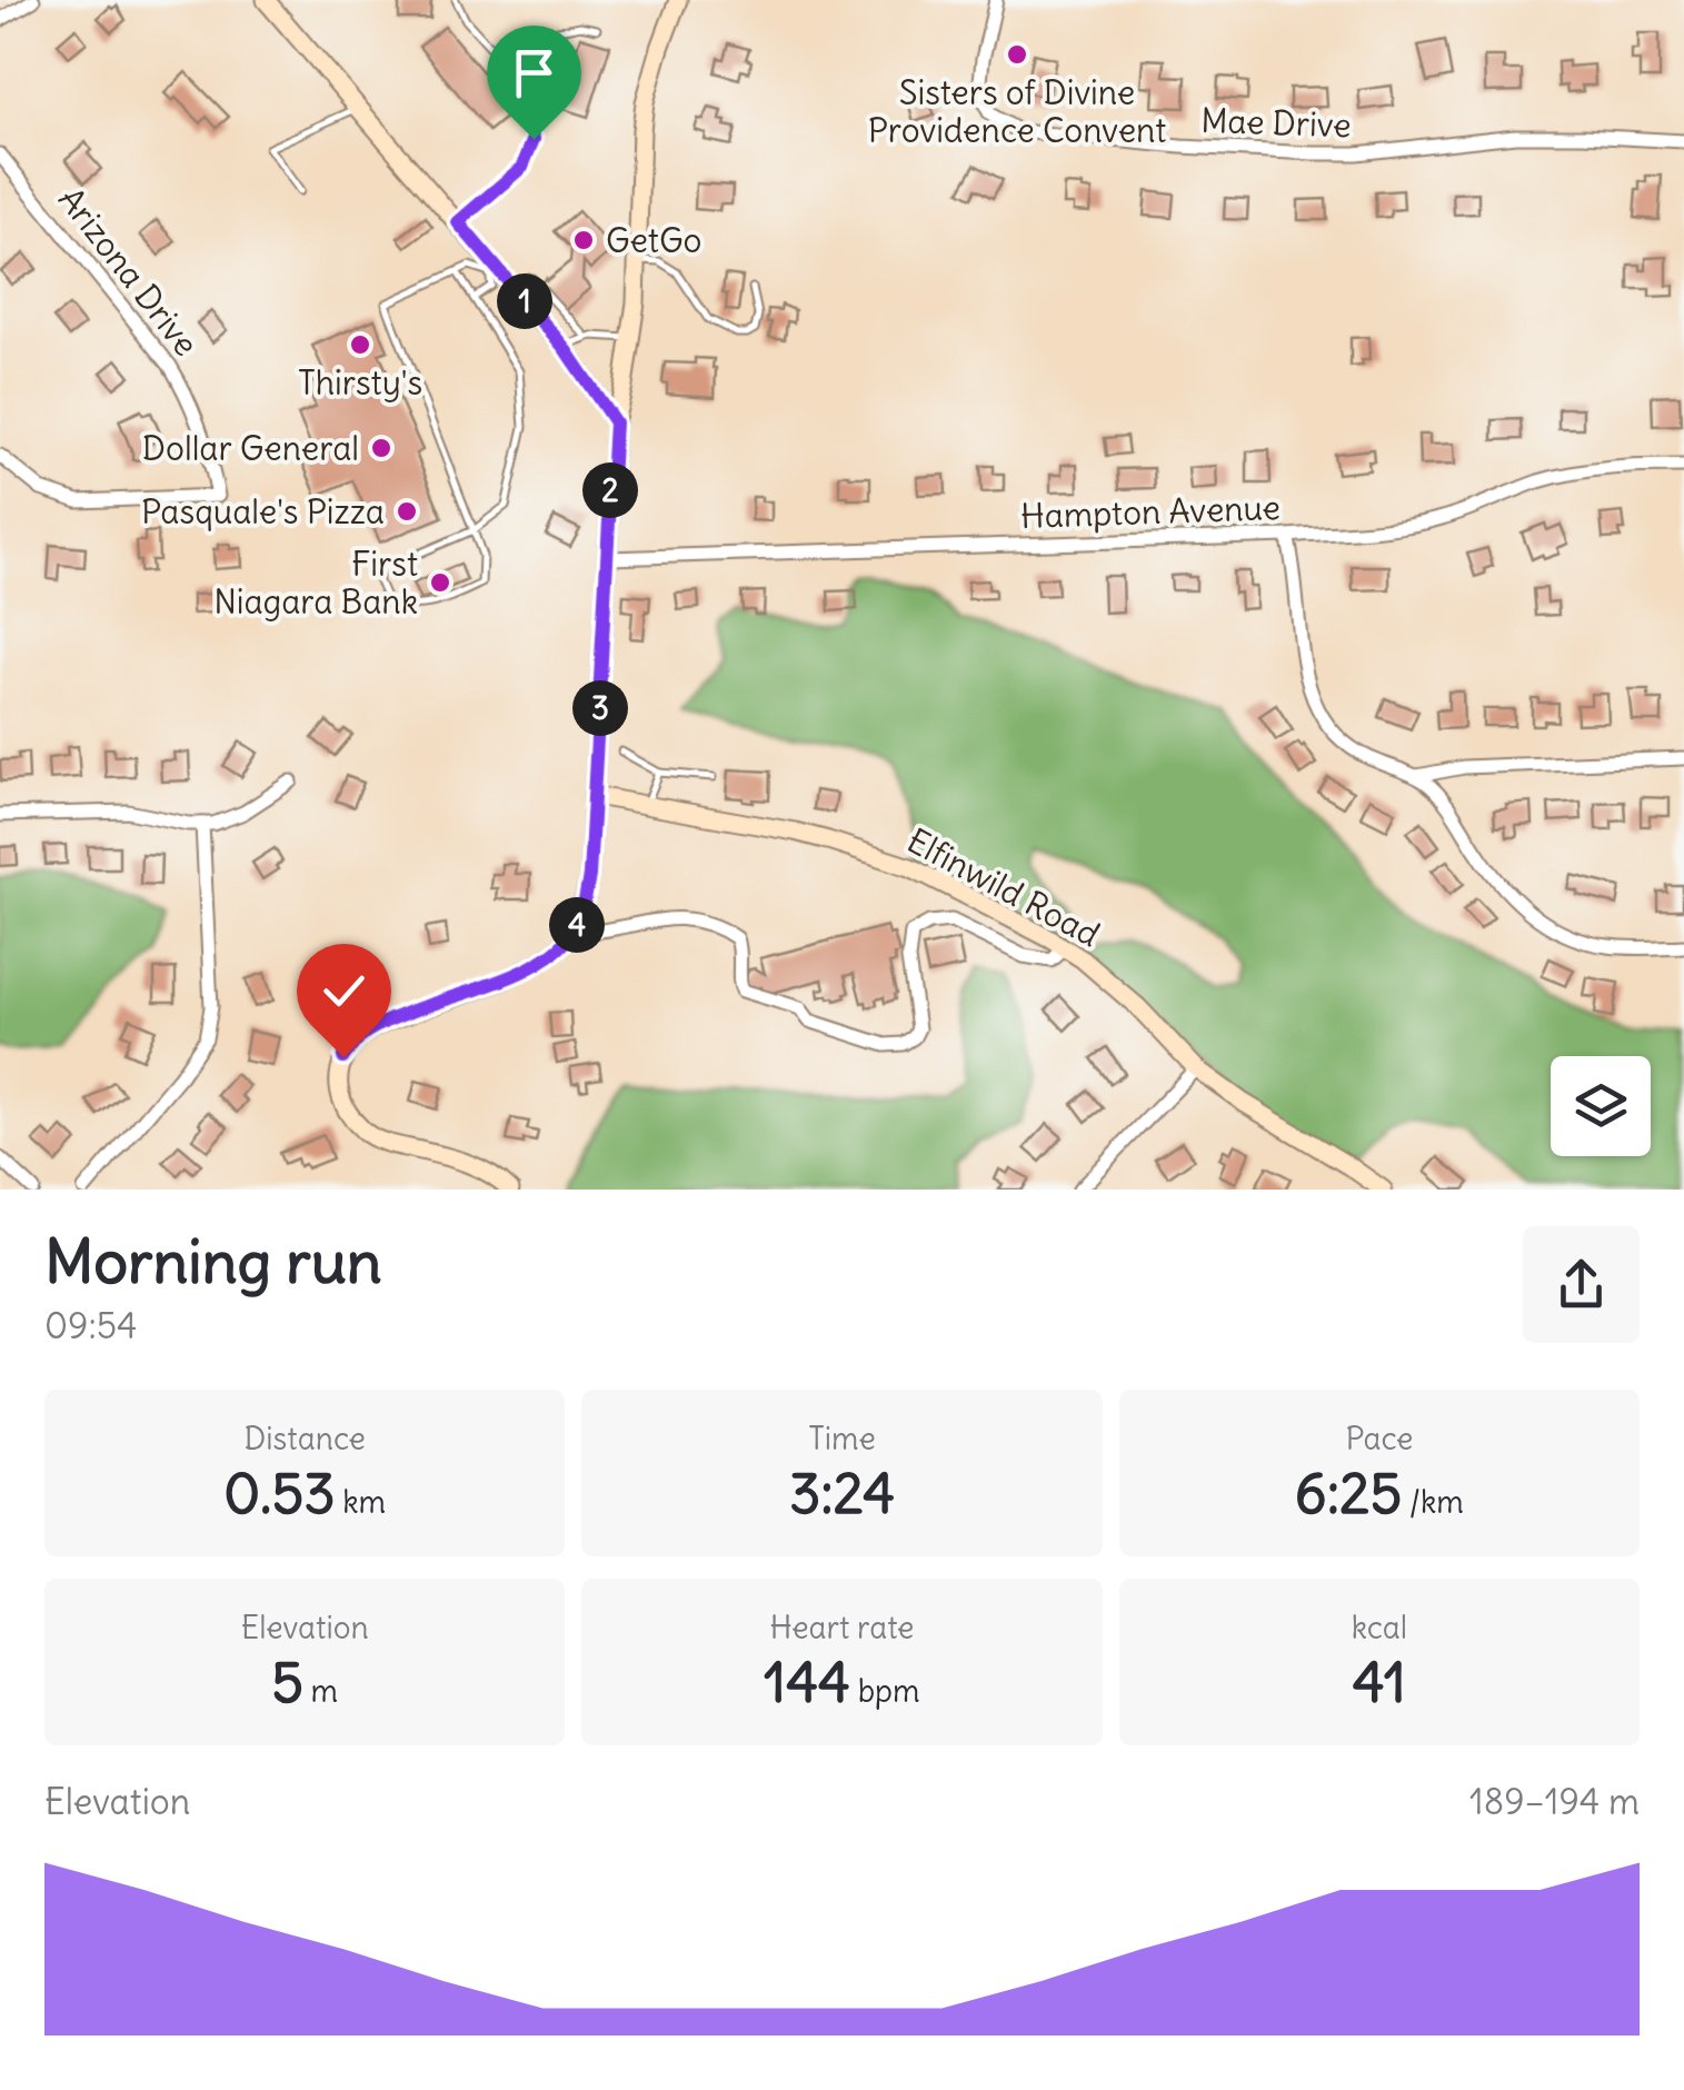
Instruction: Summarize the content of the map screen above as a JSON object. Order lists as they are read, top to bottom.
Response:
{
  "streets": {
    "street": [
      "Mae Drive",
      "Arizona Drive",
      "Hampton Avenue",
      "Elfinwild Road"
    ]
  },
  "places": [
    "Sisters of Divine Providence Convent",
    "GetGo",
    "Thirsty's",
    "Dollar General",
    "Pasquale's Pizza",
    "First Niagara Bank"
  ],
  "page": {
    "pins": [
      "1",
      "2",
      "3",
      "4"
    ],
    "heading": ["Morning run", "09:54"],
    "stats": [
      ["Distance", "0.53 km"],
      ["Time", "3:24"],
      ["Pace", "6:25 /km"],
      ["Elevation", "5 m"],
      ["Heart rate", "144 bpm"],
      ["kcal", "41"]
    ],
    "chart": ["Elevation", "189–194 m"]
  }
}
